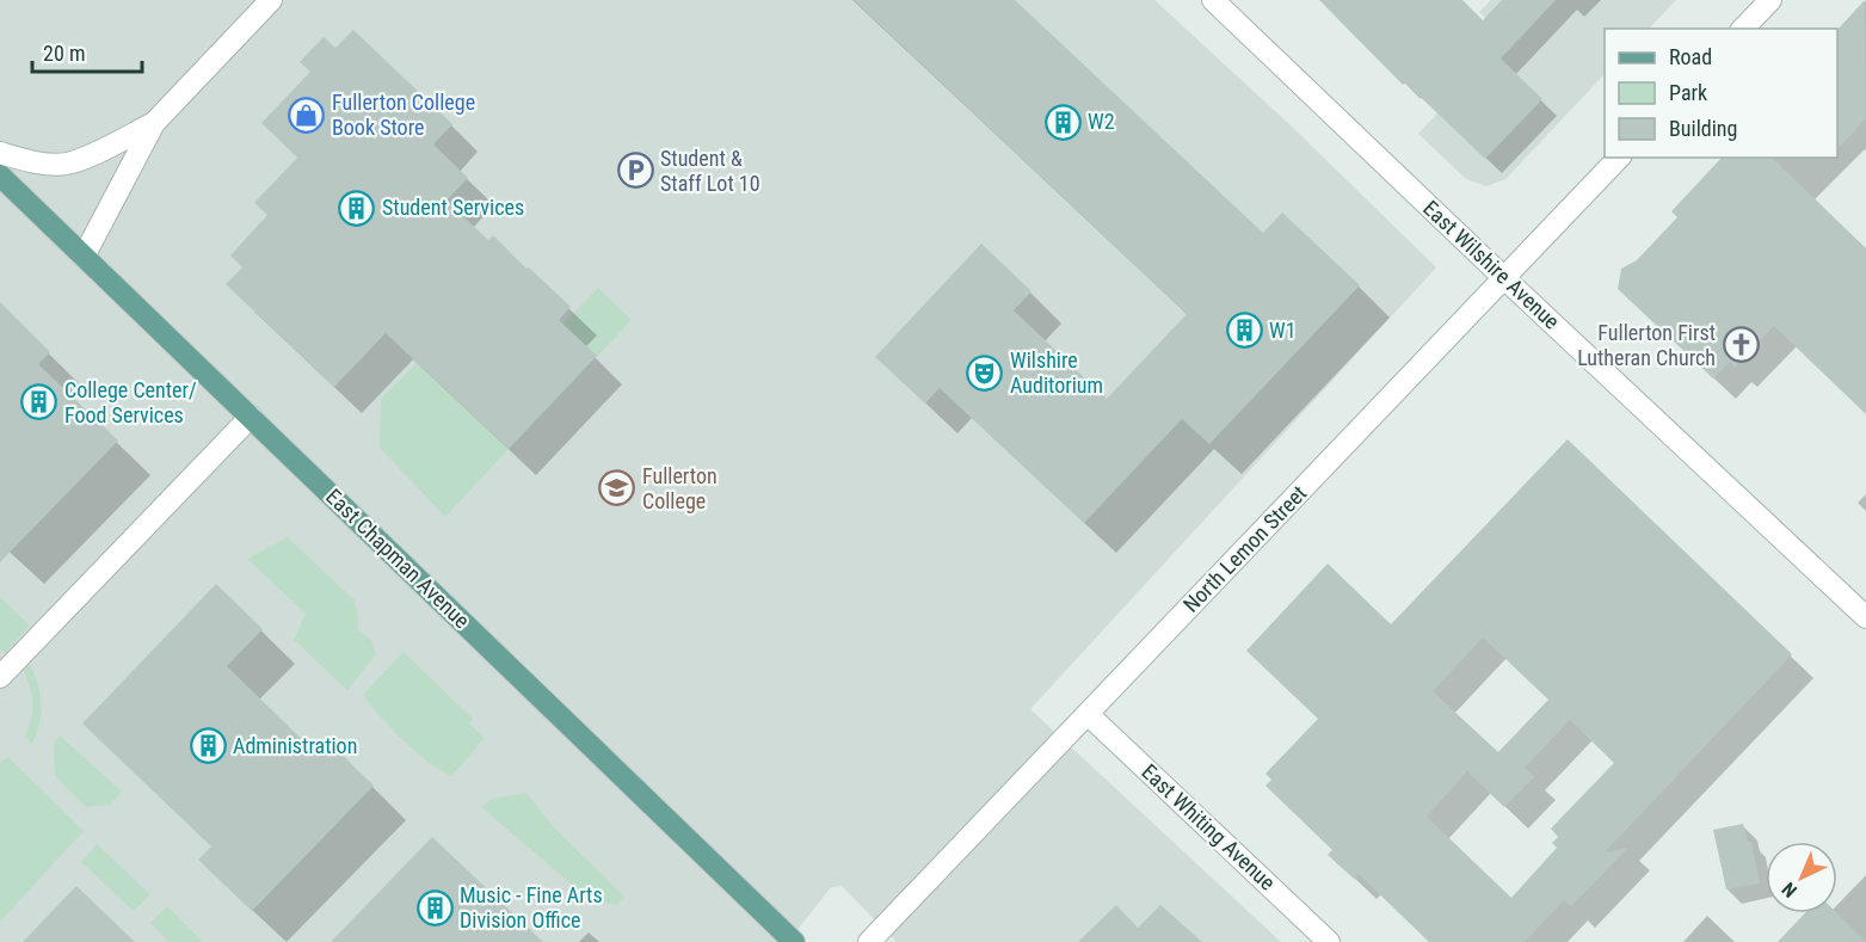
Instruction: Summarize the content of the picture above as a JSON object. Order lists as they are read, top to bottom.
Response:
{
  "streets": {
    "main road": ["East Chapman Avenue"],
    "street": ["East Wilshire Avenue", "North Lemon Street", "East Whiting Avenue"]
  },
  "crossings": [
    ["East Wilshire Avenue", "North Lemon Street"],
    ["North Lemon Street", "East Whiting Avenue"]
  ],
  "places": {
    "shop": ["Fullerton College Book Store"],
    "building": [
      "W2",
      "Student Services",
      "W1",
      "College Center/ Food Services",
      "Administration",
      "Music - Fine Arts Division Office"
    ],
    "parking": ["Student & Staff Lot 10"],
    "church": ["Fullerton First Lutheran Church"],
    "theatre": ["Wilshire Auditorium"],
    "school or university": ["Fullerton College"]
  },
  "legend": ["Road", "Park", "Building"],
  "scale_bar": "20 m",
  "north": "bottom left"
}
